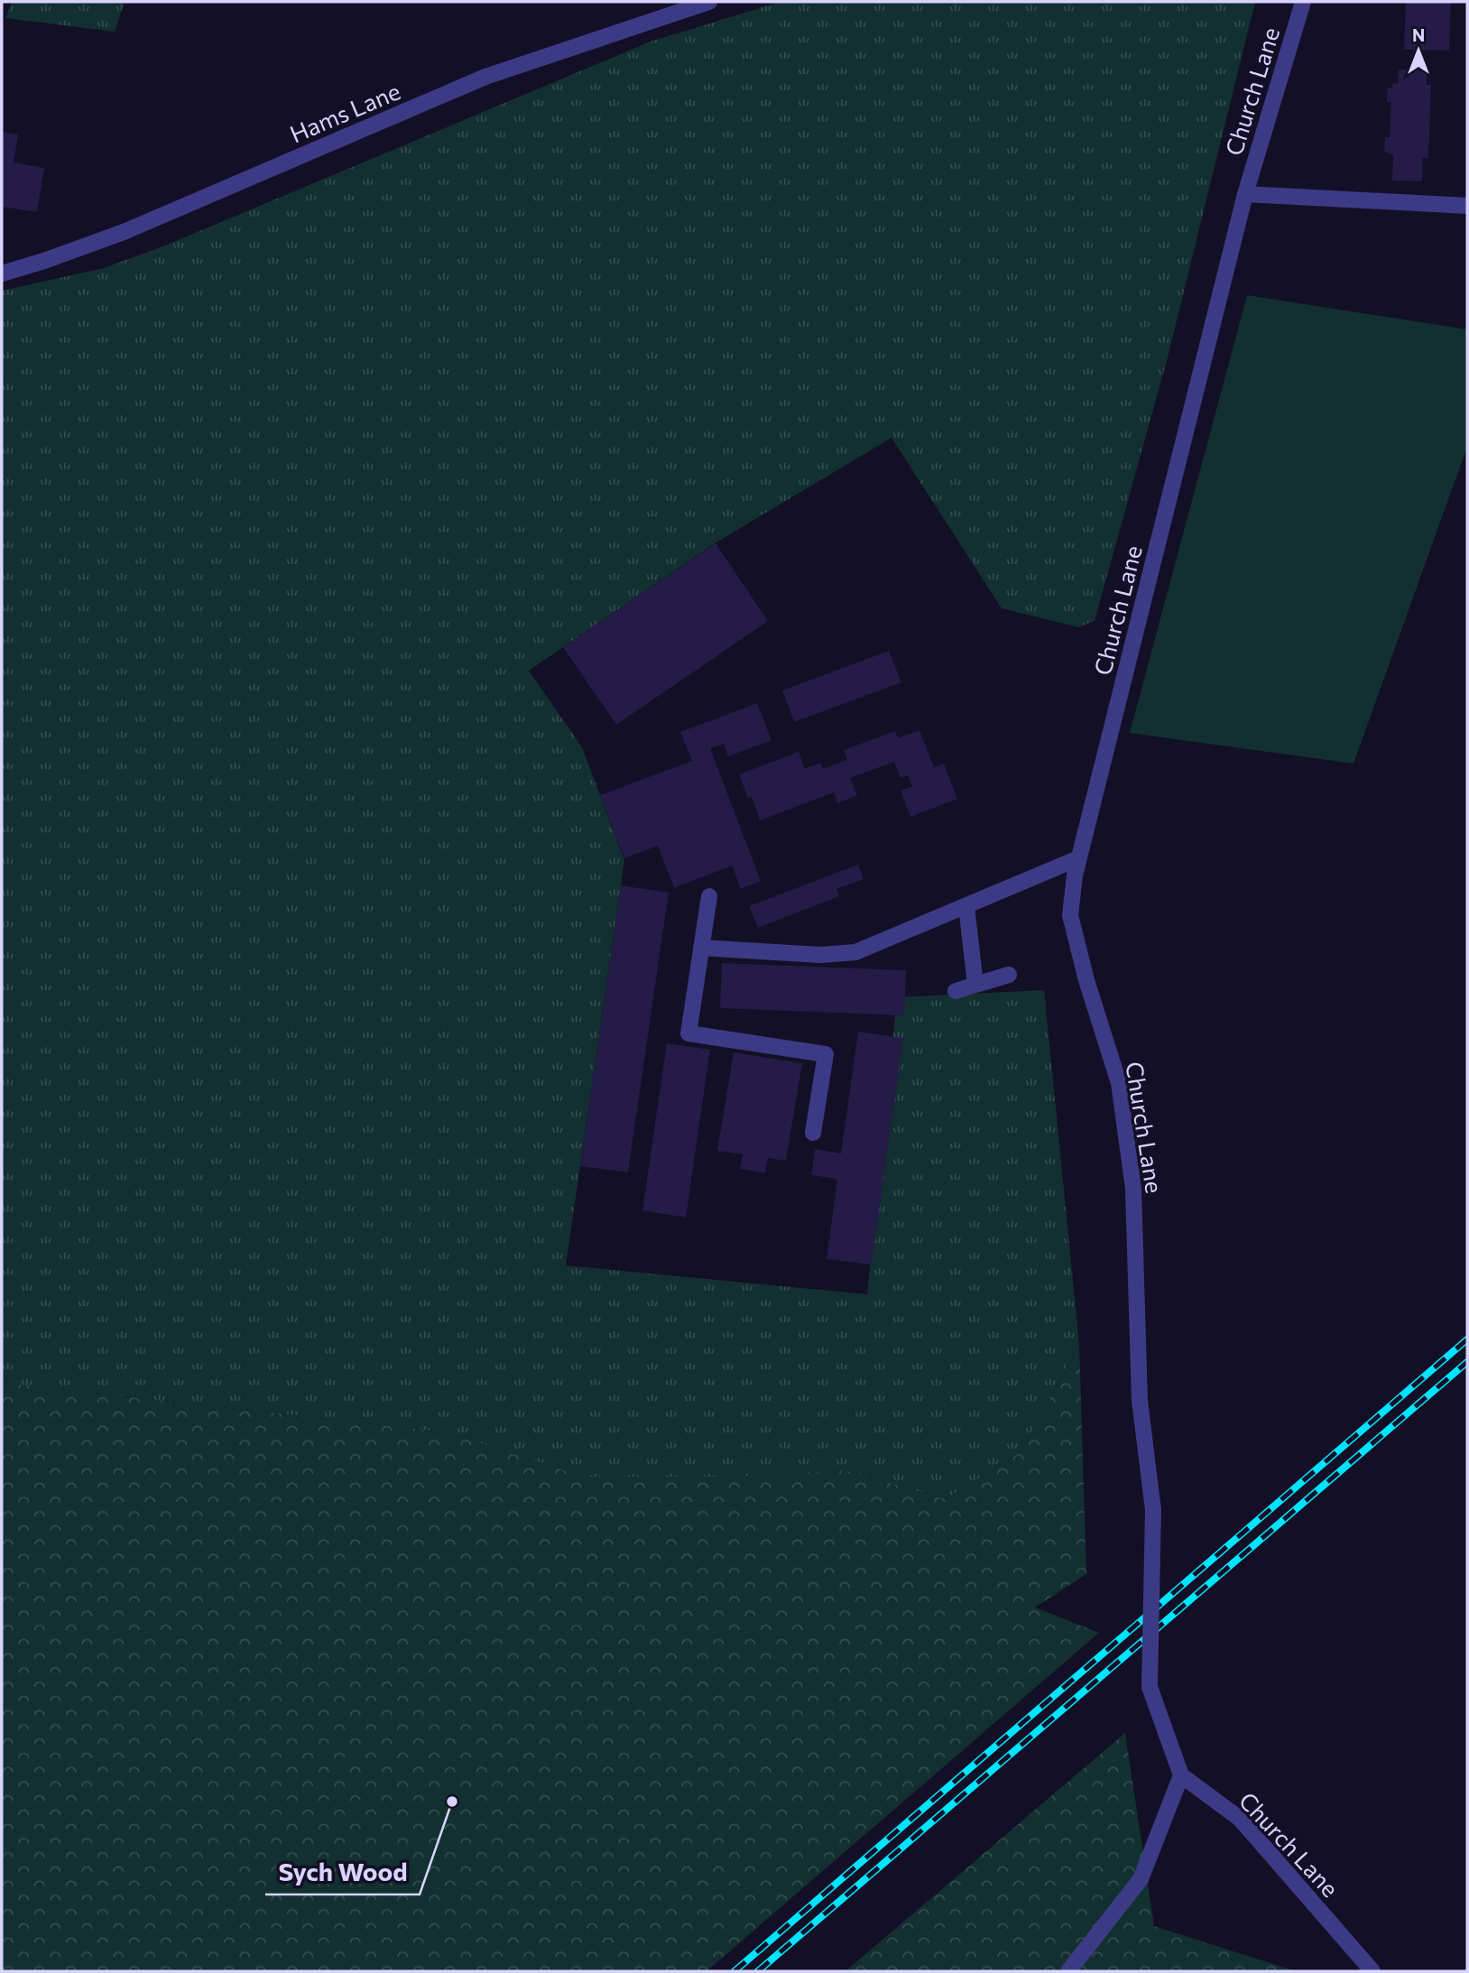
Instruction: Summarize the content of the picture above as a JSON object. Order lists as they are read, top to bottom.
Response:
{
  "streets": {
    "street": ["Church Lane", "Hams Lane"]
  },
  "places": ["Sych Wood"],
  "north": "top"
}
